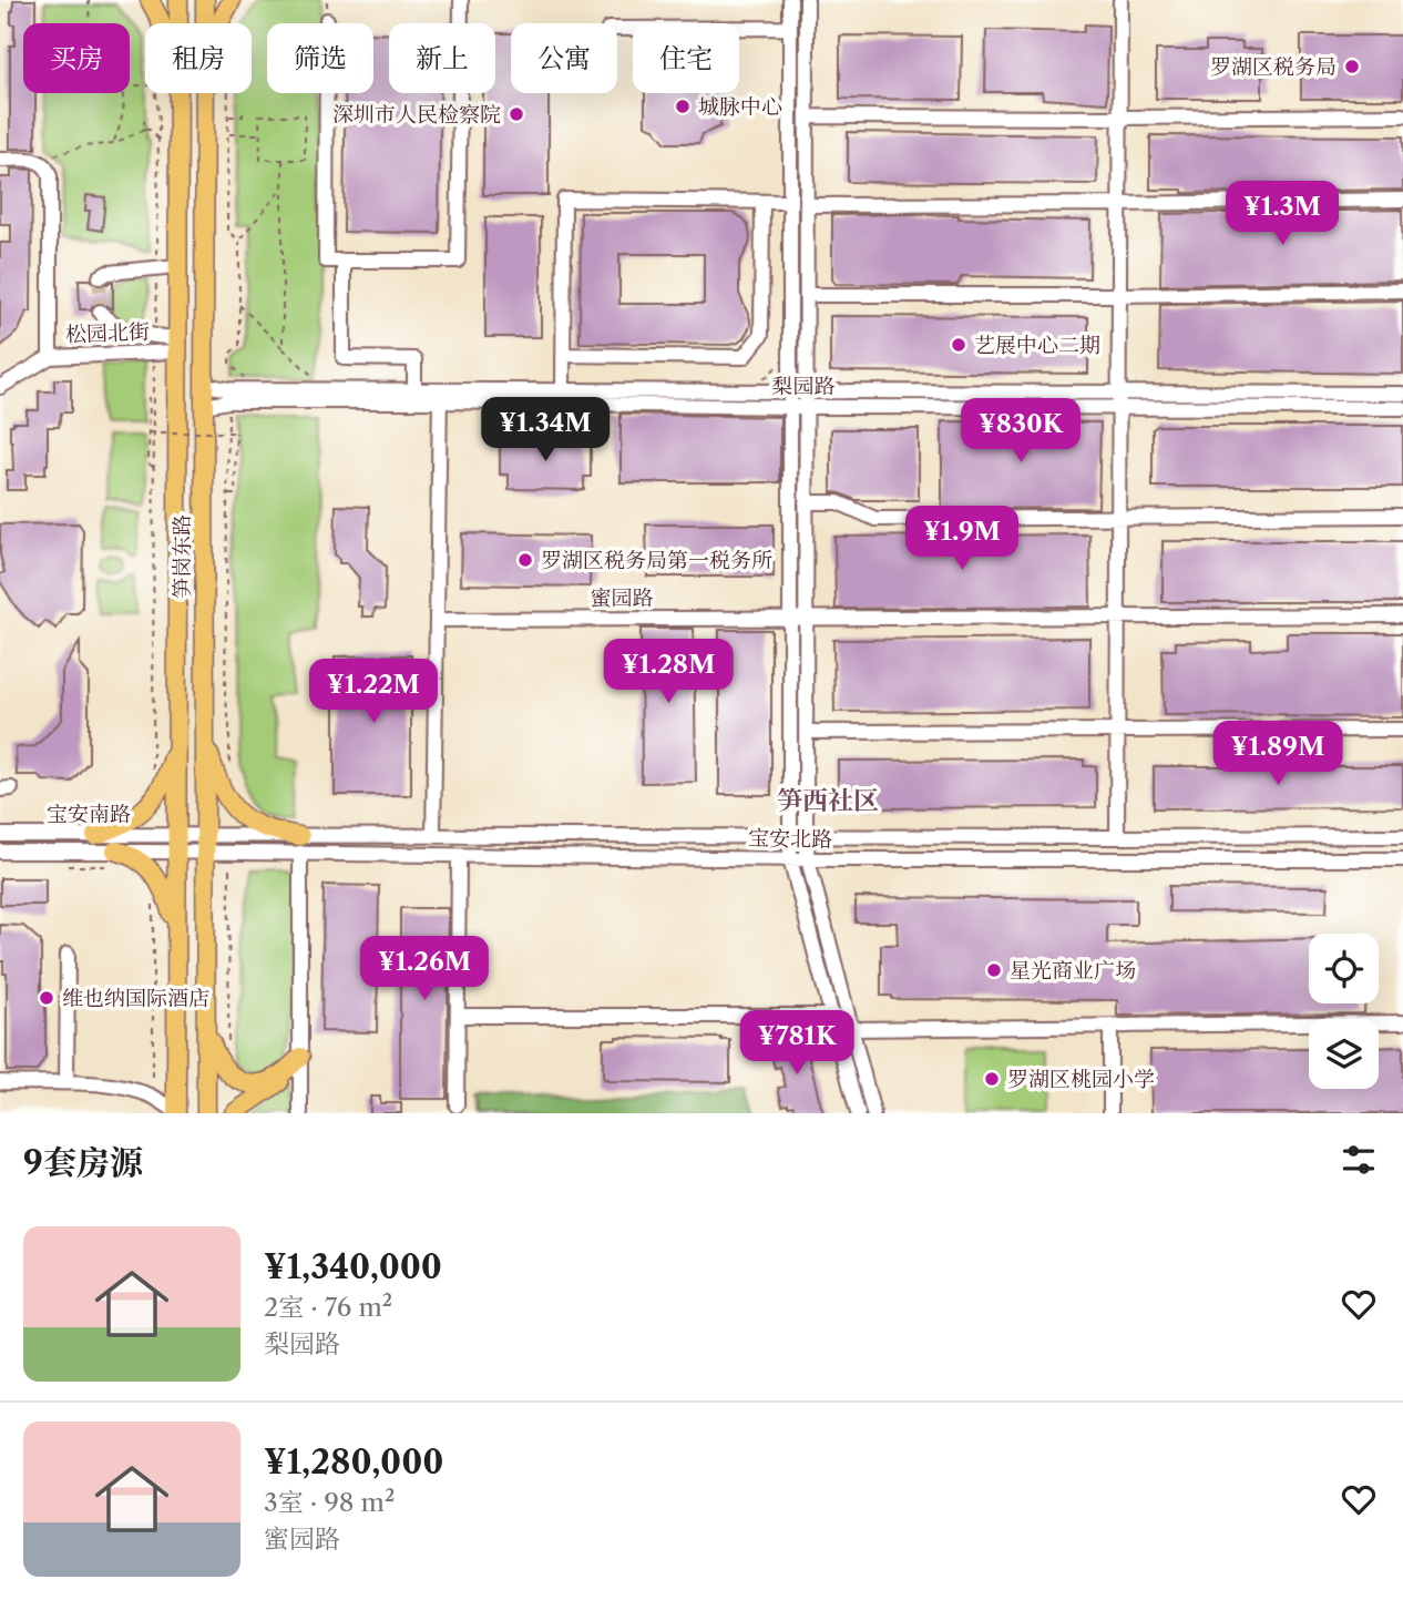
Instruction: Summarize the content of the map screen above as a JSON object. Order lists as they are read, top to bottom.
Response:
{
  "streets": {
    "main road": ["笋岗东路"],
    "street": [
      "松园北街",
      "梨园路",
      "蜜园路",
      "宝安南路",
      "宝安北路"
    ]
  },
  "crossings": [
    ["松园北街", "笋岗东路"],
    ["梨园路", "笋岗东路"],
    ["笋岗东路", "宝安南路"],
    ["笋岗东路", "宝安北路"],
    ["宝安南路", "宝安北路"]
  ],
  "districts": ["笋西社区"],
  "places": [
    "罗湖区税务局",
    "城脉中心",
    "深圳市人民检察院",
    "艺展中心二期",
    "罗湖区税务局第一税务所",
    "星光商业广场",
    "维也纳国际酒店",
    "罗湖区桃园小学"
  ],
  "page": {
    "chip": [
      "买房",
      "租房",
      "筛选",
      "新上",
      "公寓",
      "住宅"
    ],
    "price": [
      "¥1.3M",
      "¥1.34M",
      "¥830K",
      "¥1.9M",
      "¥1.28M",
      "¥1.22M",
      "¥1.89M",
      "¥1.26M",
      "¥781K"
    ],
    "heading": "9套房源",
    "list": [
      {
        "name": "¥1,340,000",
        "note": "2室 · 76 m² · 梨园路"
      },
      {
        "name": "¥1,280,000",
        "note": "3室 · 98 m² · 蜜园路"
      }
    ]
  }
}
